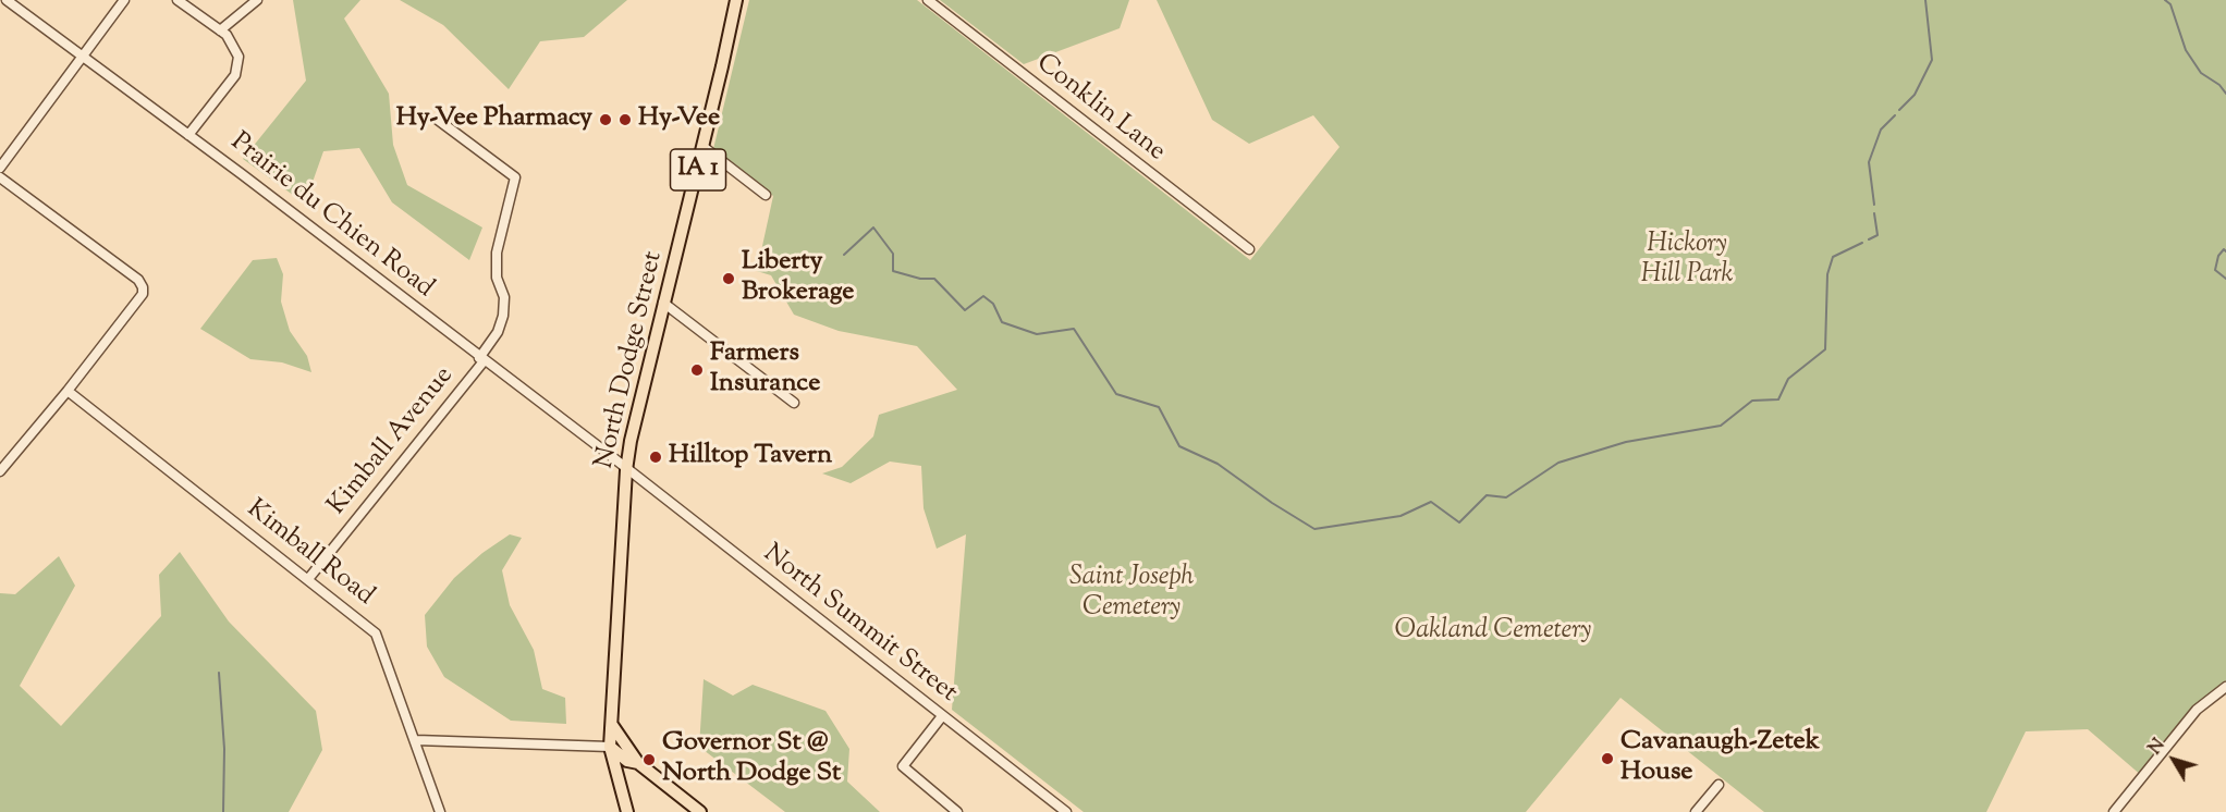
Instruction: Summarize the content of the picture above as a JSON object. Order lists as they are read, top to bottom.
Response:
{
  "streets": {
    "main road": ["IA 1", "North Dodge Street"],
    "street": [
      "Conklin Lane",
      "Prairie du Chien Road",
      "Kimball Avenue",
      "Kimball Road",
      "North Summit Street"
    ]
  },
  "crossings": [
    ["Prairie du Chien Road", "North Dodge Street"],
    ["Prairie du Chien Road", "Kimball Avenue"],
    ["Prairie du Chien Road", "North Summit Street"],
    ["North Dodge Street", "North Summit Street"],
    ["Kimball Avenue", "Kimball Road"]
  ],
  "parks": ["Hickory Hill Park", "Saint Joseph Cemetery", "Oakland Cemetery"],
  "places": [
    "Hy-Vee Pharmacy",
    "Hy-Vee",
    "Liberty Brokerage",
    "Farmers Insurance",
    "Hilltop Tavern",
    "Cavanaugh-Zetek House",
    "Governor St @ North Dodge St"
  ],
  "north": "top left"
}
